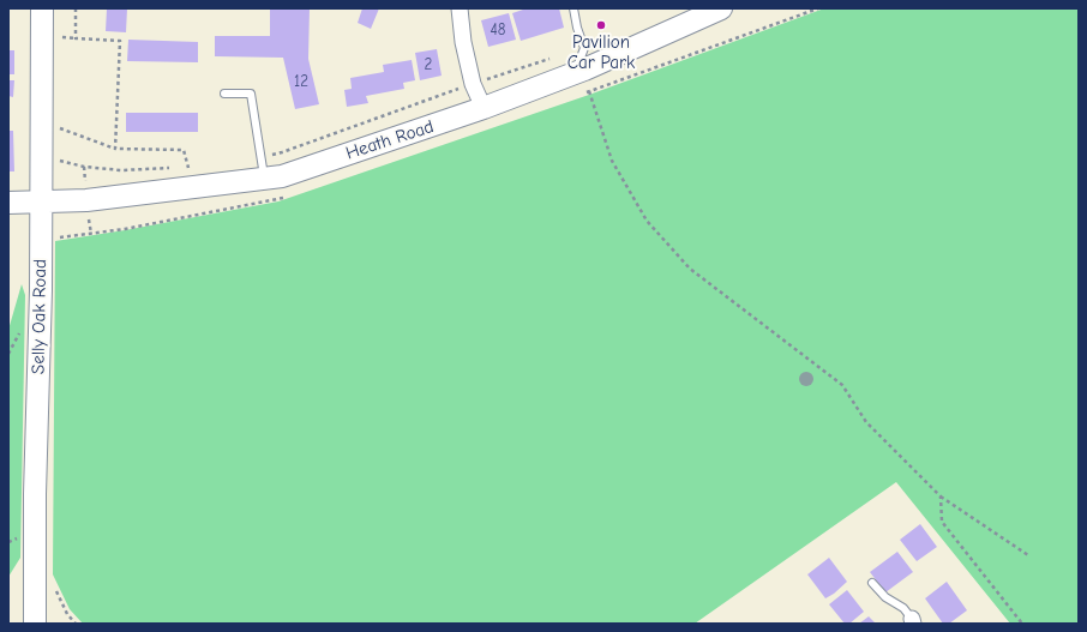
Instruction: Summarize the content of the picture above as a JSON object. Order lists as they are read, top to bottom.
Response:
{
  "streets": {
    "street": ["Heath Road", "Selly Oak Road"]
  },
  "crossings": [
    ["Heath Road", "Selly Oak Road"]
  ],
  "places": ["Pavilion Car Park"],
  "house_numbers": ["48", "2", "12"]
}
